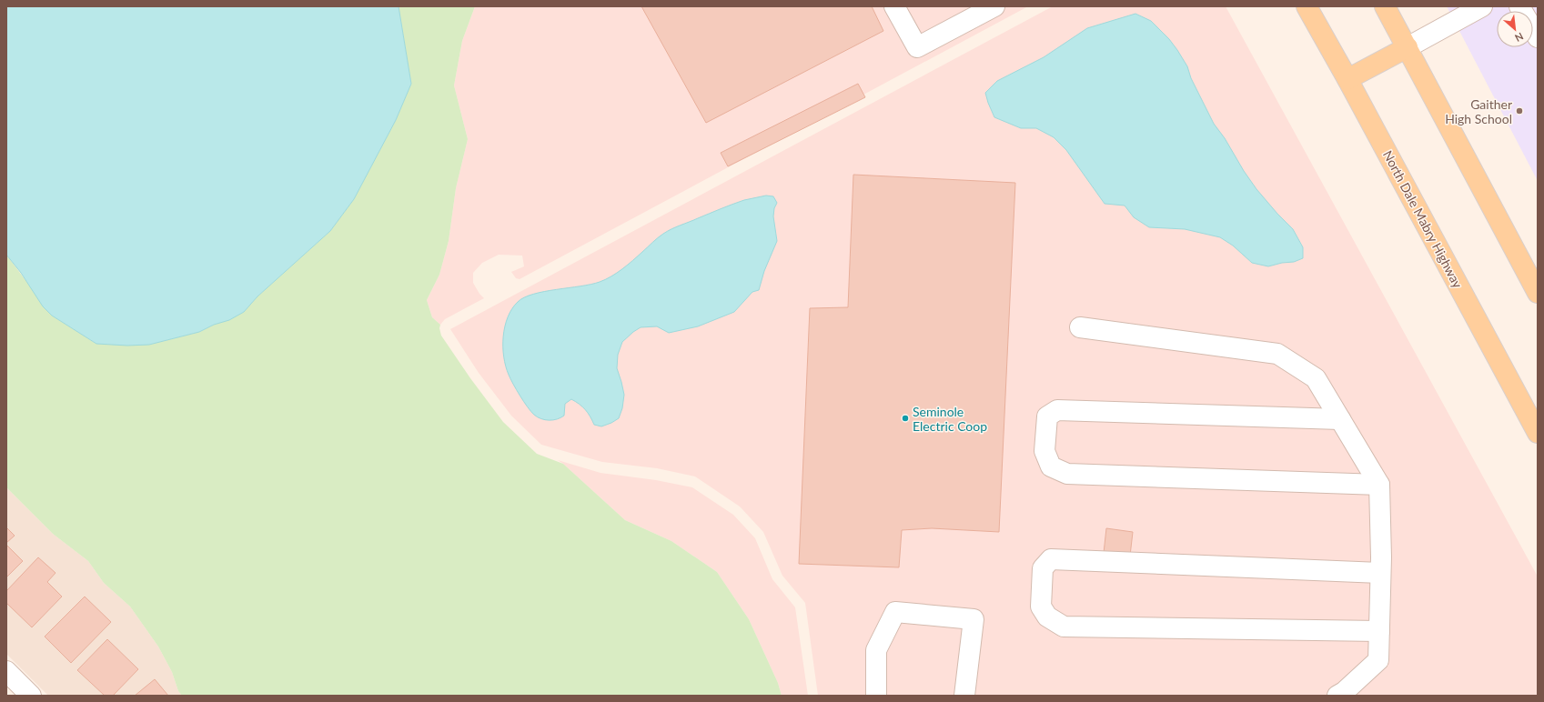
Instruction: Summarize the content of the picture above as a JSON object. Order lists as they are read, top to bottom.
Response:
{
  "streets": {
    "main road": ["North Dale Mabry Highway"]
  },
  "places": ["Gaither High School", "Seminole Electric Coop"],
  "north": "bottom right"
}
